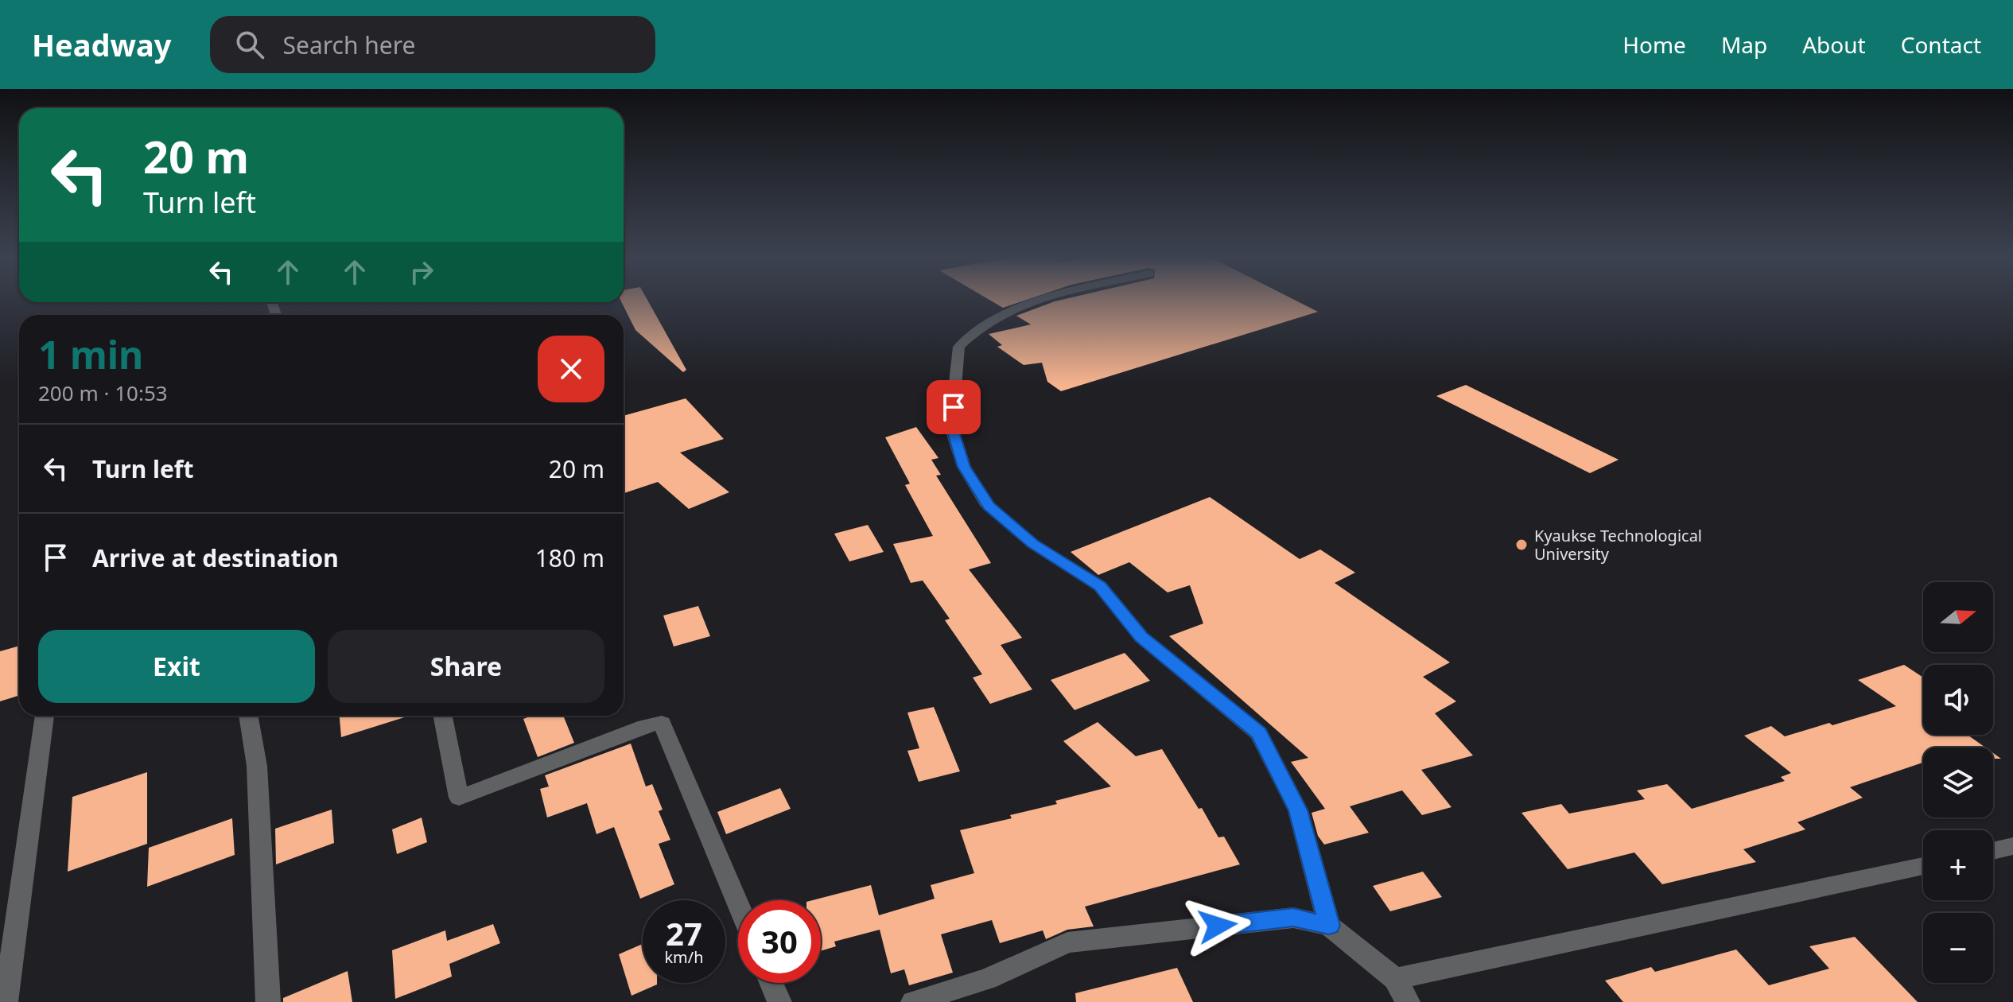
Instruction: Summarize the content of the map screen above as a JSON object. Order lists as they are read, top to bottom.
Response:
{
  "places": ["Kyaukse Technological University"],
  "north": "right",
  "page": {
    "header": "Headway",
    "search": "Search here",
    "nav": [
      "Home",
      "Map",
      "About",
      "Contact"
    ],
    "turn": ["20 m", "Turn left"],
    "heading": ["1 min", "200 m · 10:53"],
    "list": [
      {
        "name": "Turn left",
        "value": "20 m"
      },
      {
        "name": "Arrive at destination",
        "value": "180 m"
      }
    ],
    "map_buttons": ["+", "−"],
    "buttons": ["Exit", "Share"],
    "speed": "27 km/h",
    "limit": "30"
  }
}
